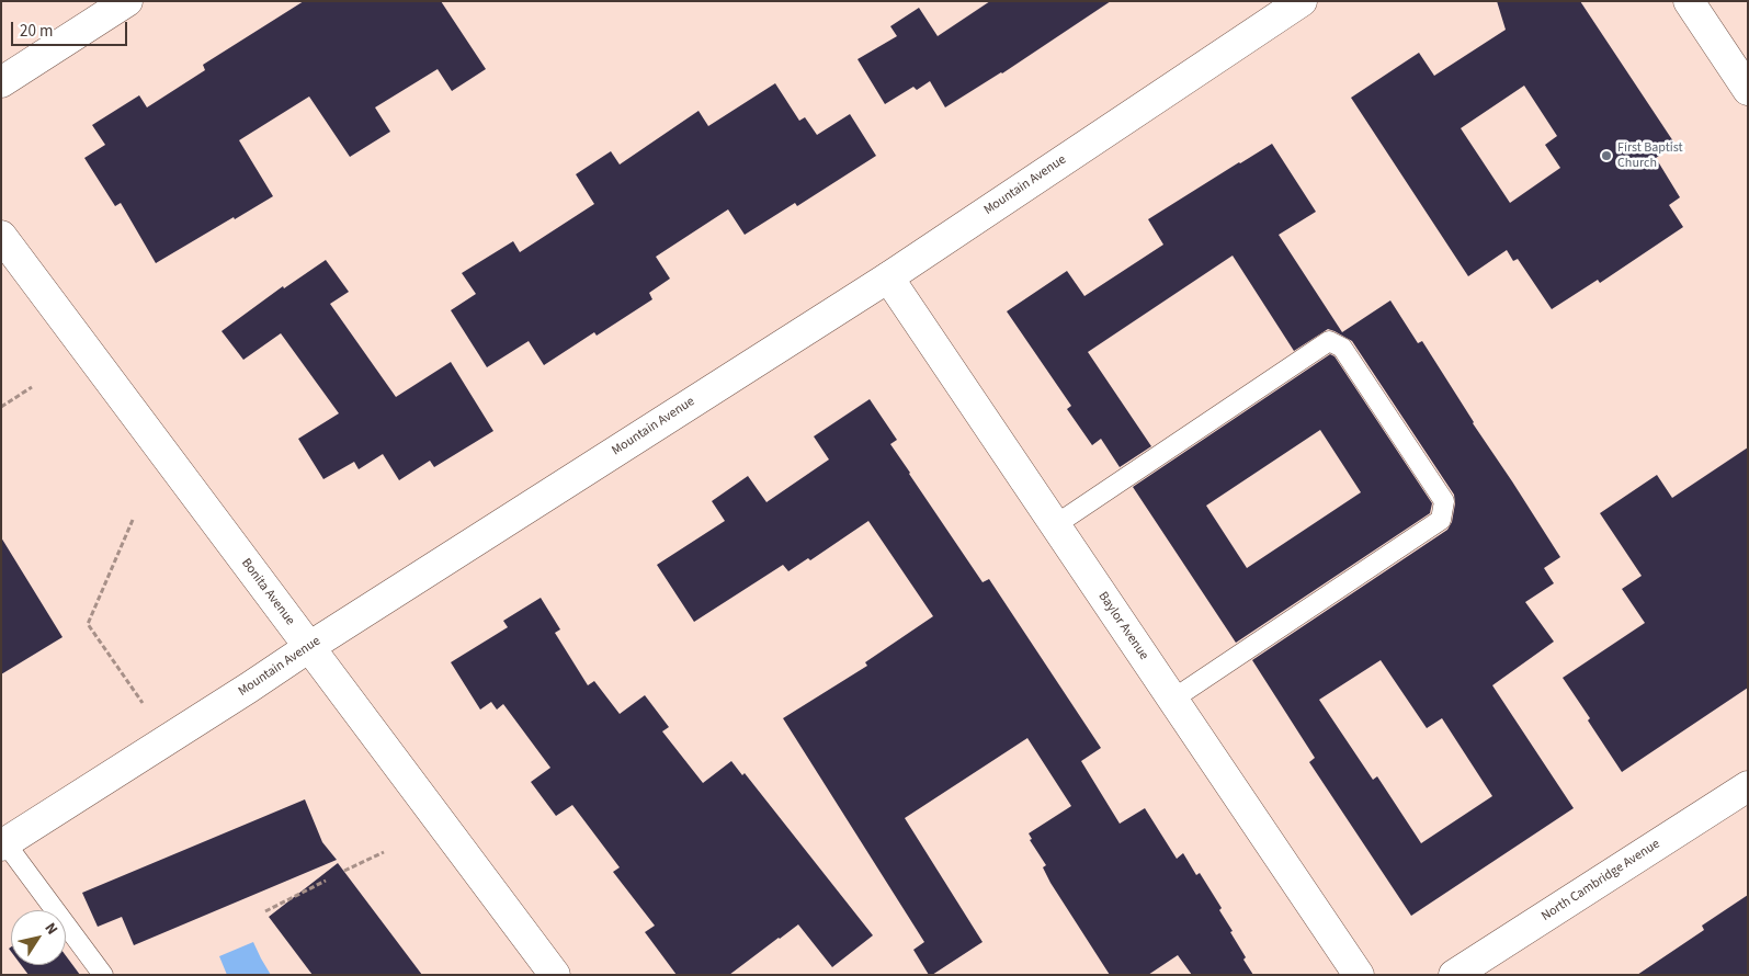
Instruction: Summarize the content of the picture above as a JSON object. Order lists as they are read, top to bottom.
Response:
{
  "streets": {
    "main road": [
      "Mountain Avenue",
      "Bonita Avenue",
      "Baylor Avenue",
      "North Cambridge Avenue"
    ]
  },
  "crossings": [
    ["Mountain Avenue", "Bonita Avenue"],
    ["Mountain Avenue", "Baylor Avenue"]
  ],
  "places": ["First Baptist Church"],
  "scale_bar": "20 m",
  "north": "top right"
}
